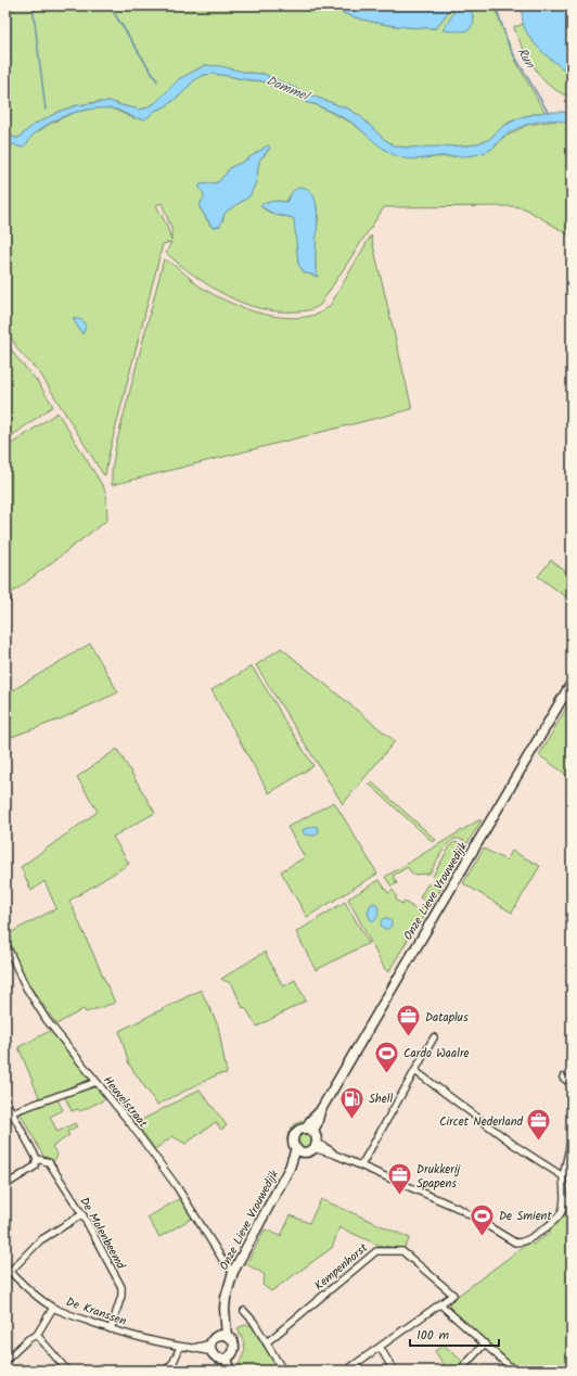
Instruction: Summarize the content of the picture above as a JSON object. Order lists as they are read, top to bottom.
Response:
{
  "streets": {
    "main road": ["Onze Lieve Vrouwedijk"],
    "street": [
      "Heuvelstraat",
      "De Molenbeemd",
      "Kempenhorst",
      "De Kranssen"
    ]
  },
  "crossings": [
    ["Onze Lieve Vrouwedijk", "Heuvelstraat"],
    ["Onze Lieve Vrouwedijk", "De Kranssen"],
    ["De Molenbeemd", "De Kranssen"]
  ],
  "water": ["Run", "Dommel"],
  "places": {
    "office": ["Dataplus", "Circet Nederland", "Drukkerij Spapens"],
    "sports": ["Cardo Waalre", "De Smient"],
    "fuel station": ["Shell"]
  },
  "scale_bar": "100 m"
}
